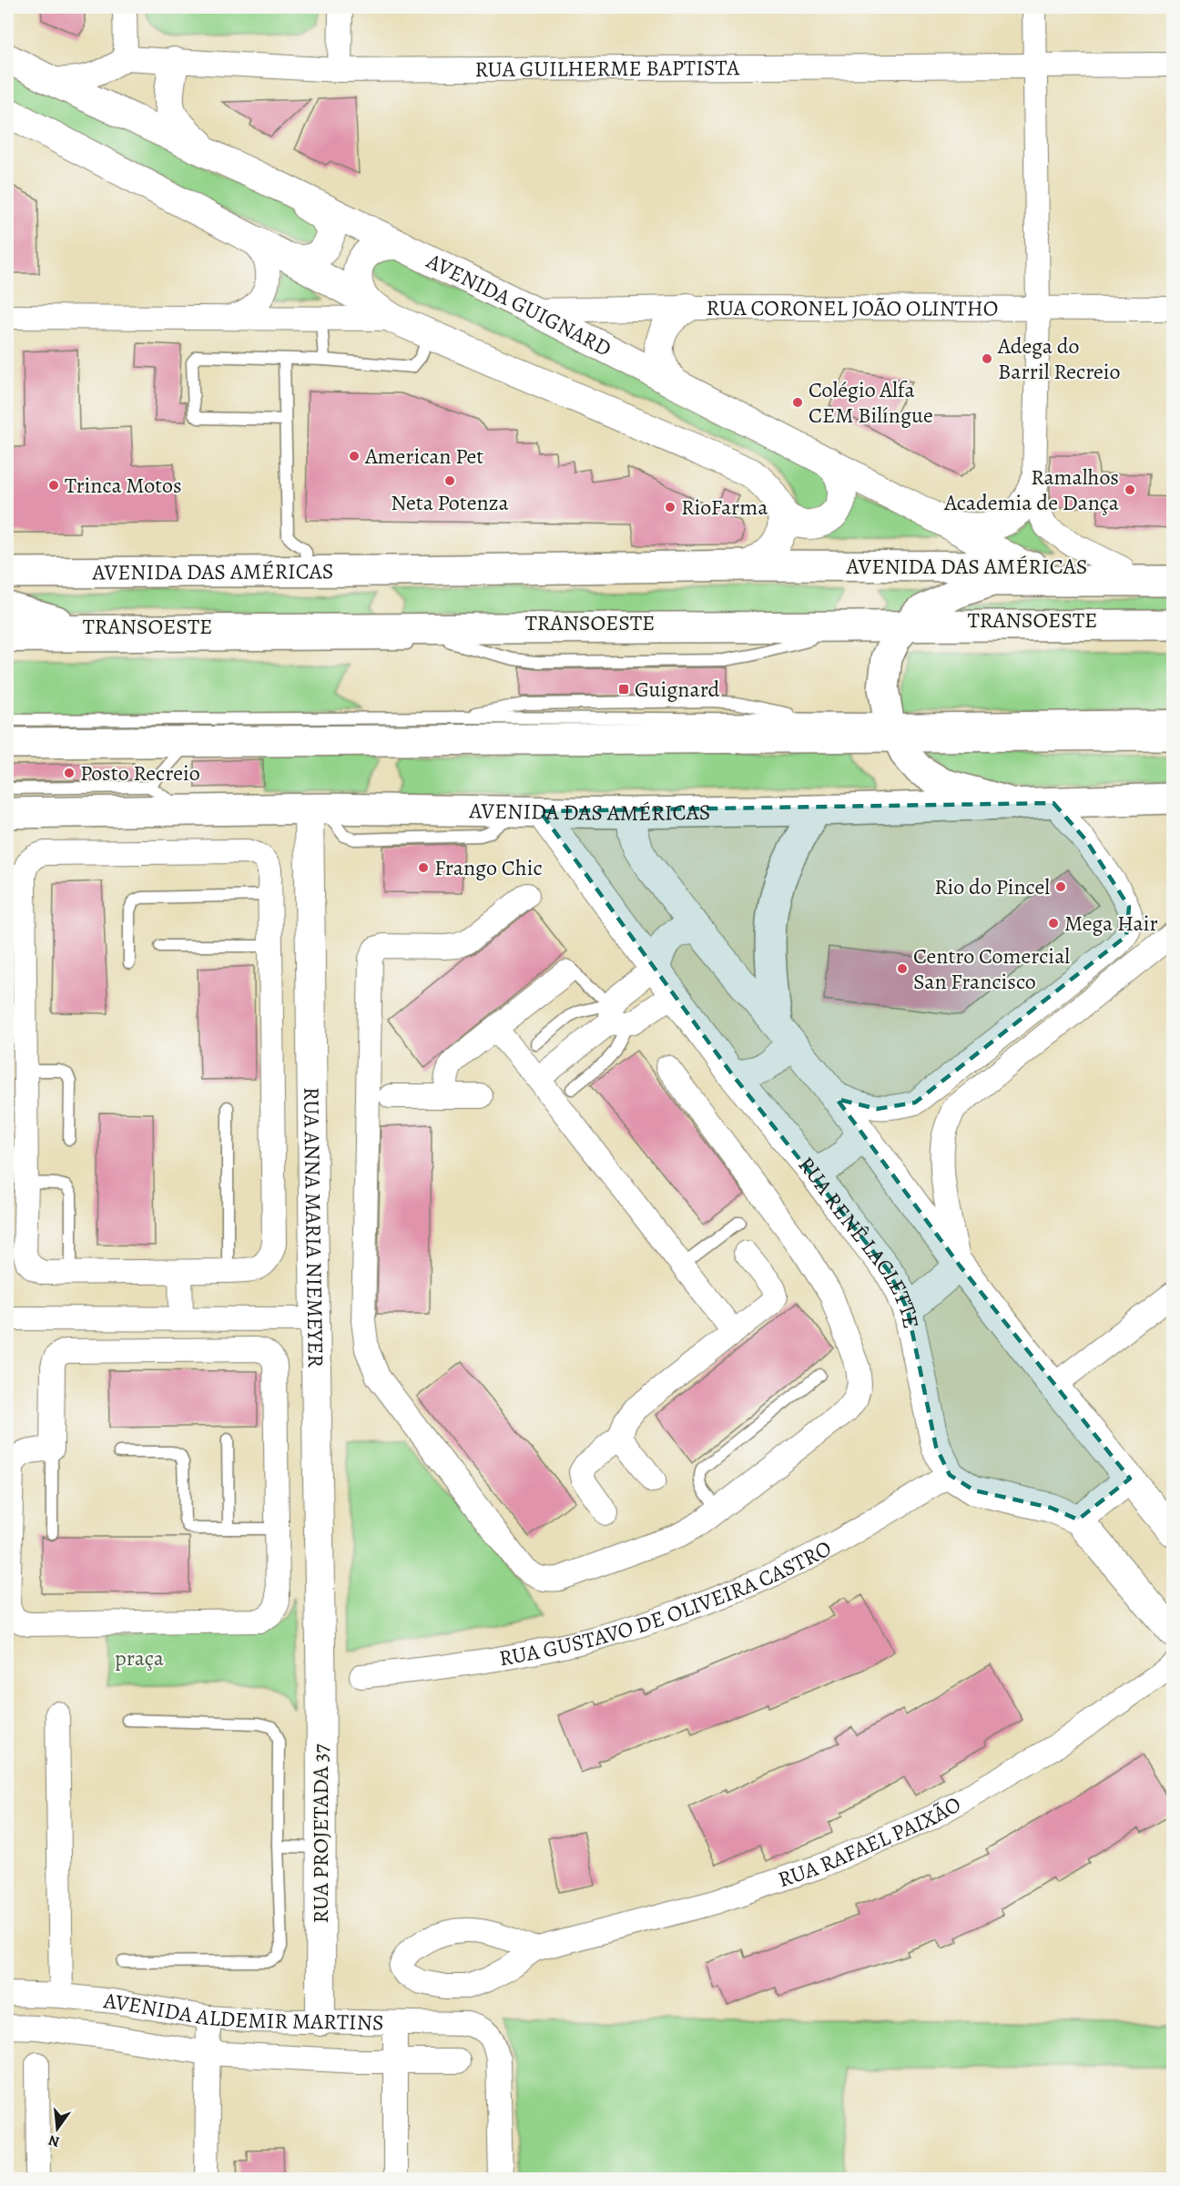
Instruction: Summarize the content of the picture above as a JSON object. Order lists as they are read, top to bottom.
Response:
{
  "streets": {
    "main road": ["AVENIDA DAS AMÉRICAS"],
    "street": [
      "RUA GUILHERME BAPTISTA",
      "AVENIDA GUIGNARD",
      "RUA CORONEL JOÃO OLINTHO",
      "RUA ANNA MARIA NIEMEYER",
      "RUA RENÊ LACLETTE",
      "RUA GUSTAVO DE OLIVEIRA CASTRO",
      "RUA PROJETADA 37",
      "RUA RAFAEL PAIXÃO",
      "AVENIDA ALDEMIR MARTINS"
    ],
    "lane": ["TRANSOESTE"]
  },
  "crossings": [
    ["AVENIDA GUIGNARD", "RUA CORONEL JOÃO OLINTHO"],
    ["AVENIDA GUIGNARD", "AVENIDA DAS AMÉRICAS"],
    ["AVENIDA DAS AMÉRICAS", "RUA ANNA MARIA NIEMEYER"],
    ["AVENIDA DAS AMÉRICAS", "RUA RENÊ LACLETTE"],
    ["RUA ANNA MARIA NIEMEYER", "RUA PROJETADA 37"],
    ["RUA RENÊ LACLETTE", "RUA GUSTAVO DE OLIVEIRA CASTRO"],
    ["RUA PROJETADA 37", "AVENIDA ALDEMIR MARTINS"]
  ],
  "parks": ["praça"],
  "places": {
    "other": [
      "Adega do Barril Recreio",
      "Colégio Alfa CEM Bilíngue",
      "American Pet",
      "Neta Potenza",
      "Trinca Motos",
      "Ramalhos Academia de Dança",
      "RioFarma",
      "Posto Recreio",
      "Frango Chic",
      "Rio do Pincel",
      "Mega Hair",
      "Centro Comercial San Francisco"
    ],
    "transit": ["Guignard"]
  },
  "north": "bottom"
}
